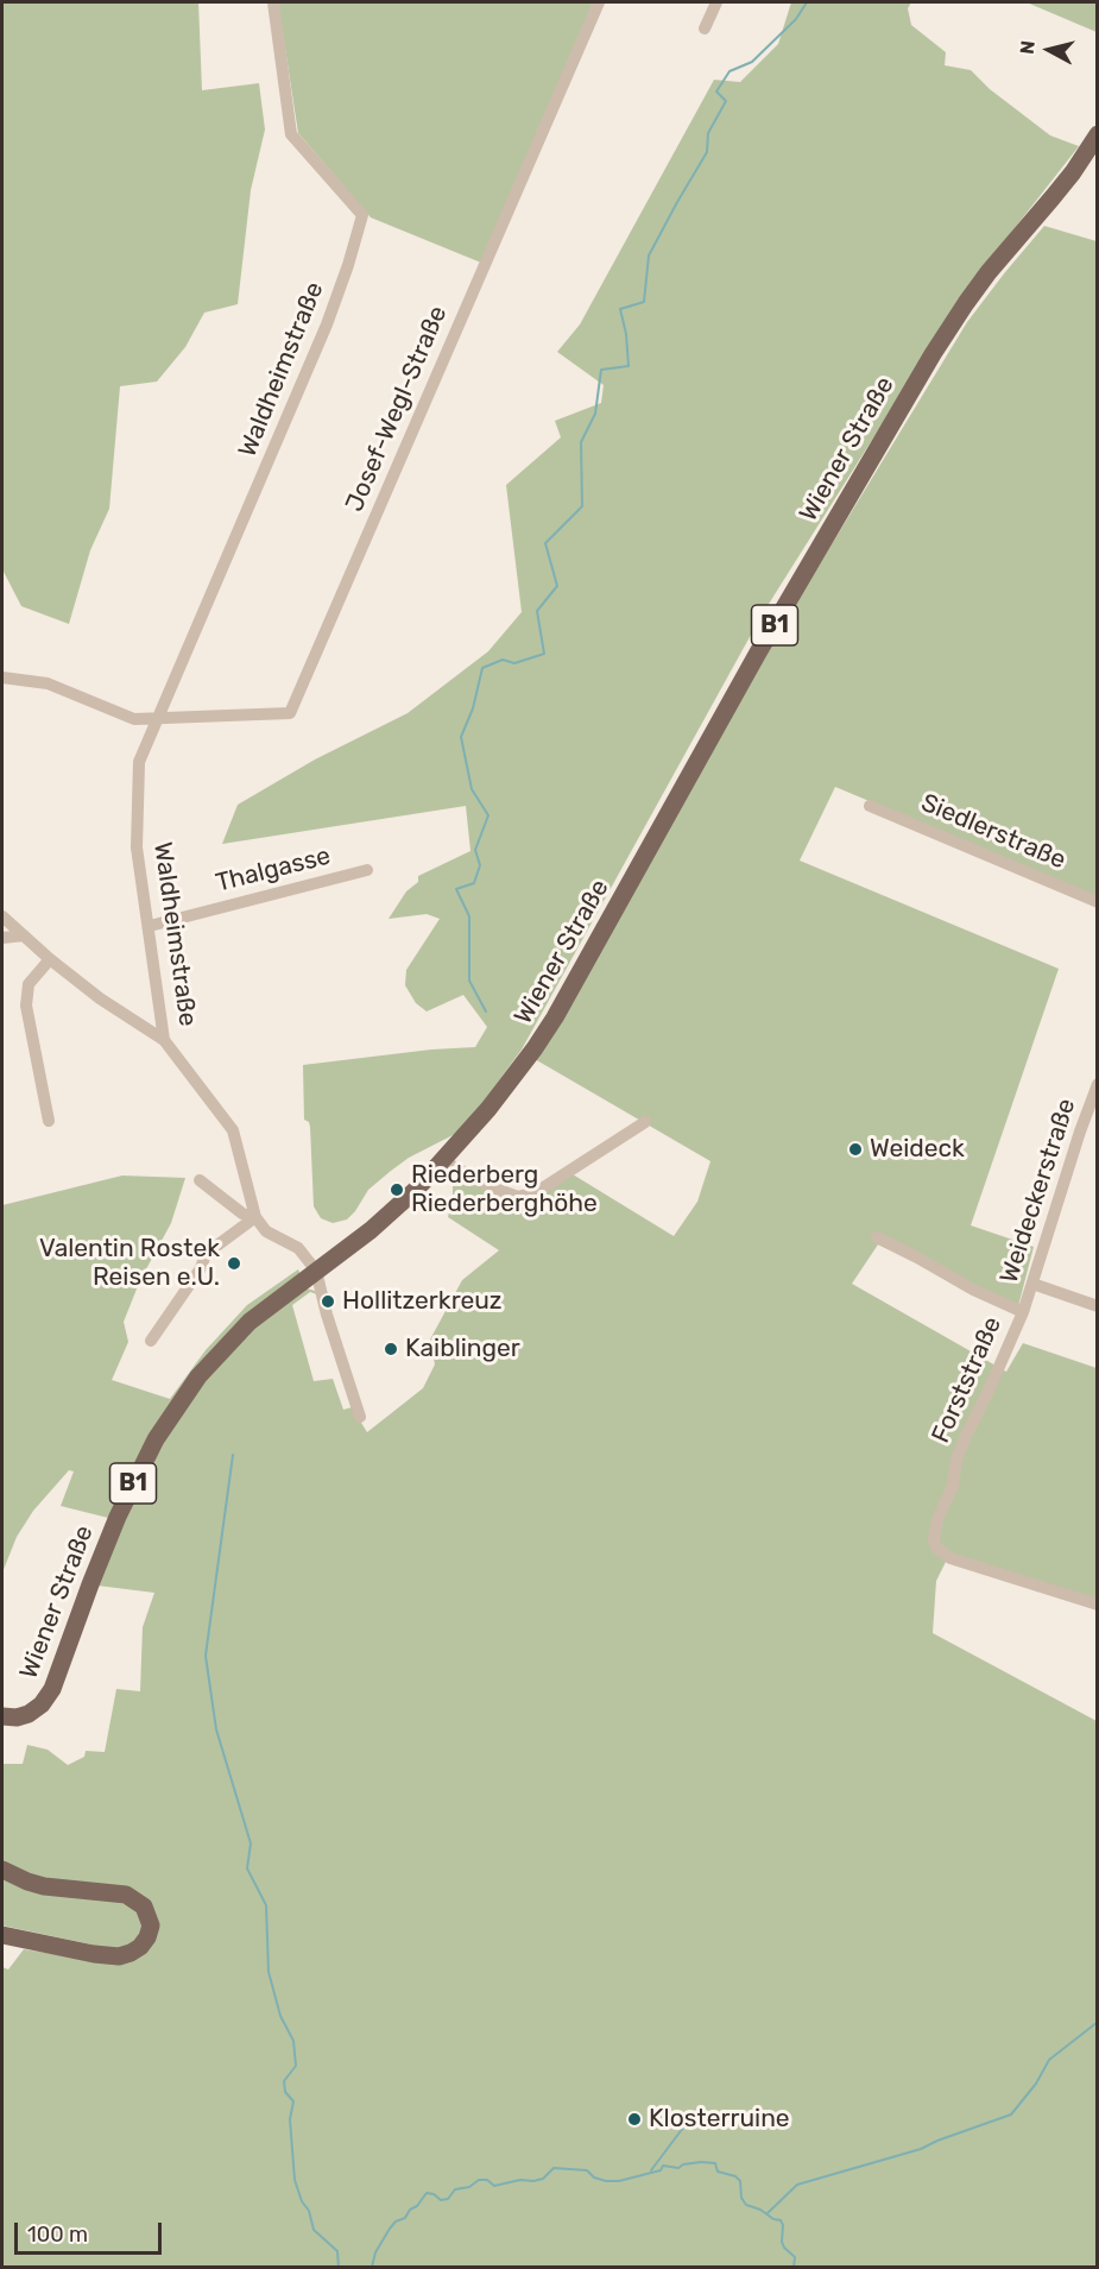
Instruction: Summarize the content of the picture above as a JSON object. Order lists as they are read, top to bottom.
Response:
{
  "streets": {
    "main road": ["Wiener Straße", "B1"],
    "street": [
      "Waldheimstraße",
      "Josef-Wegl-Straße",
      "Siedlerstraße",
      "Thalgasse",
      "Weideckerstraße",
      "Forststraße"
    ]
  },
  "crossings": [
    ["Waldheimstraße", "Josef-Wegl-Straße"],
    ["Waldheimstraße", "Thalgasse"],
    ["Weideckerstraße", "Forststraße"]
  ],
  "places": [
    "Weideck",
    "Riederberg Riederberghöhe",
    "Valentin Rostek Reisen e.U.",
    "Hollitzerkreuz",
    "Kaiblinger",
    "Klosterruine"
  ],
  "scale_bar": "100 m",
  "north": "left"
}
